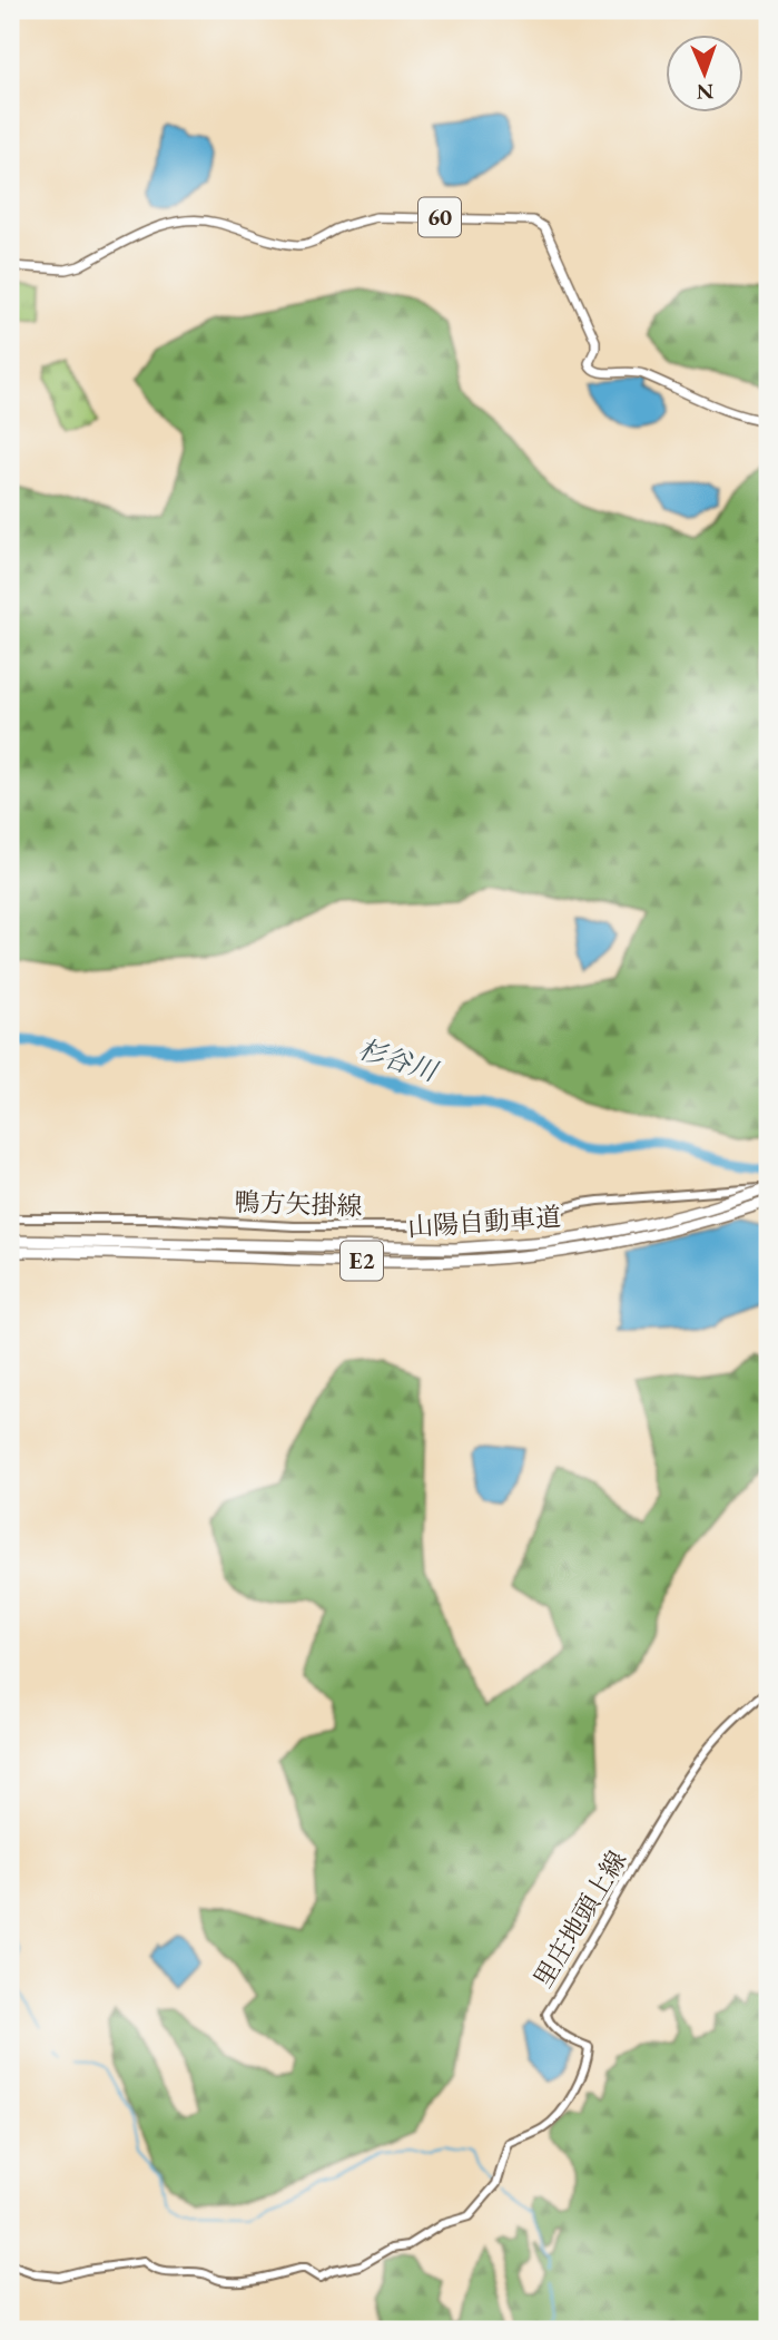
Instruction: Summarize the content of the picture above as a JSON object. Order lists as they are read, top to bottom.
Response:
{
  "streets": {
    "highway": ["山陽自動車道", "E2"],
    "main road": ["60", "鴨方矢掛線", "里庄地頭上線"]
  },
  "crossings": [
    ["鴨方矢掛線", "山陽自動車道"]
  ],
  "water": ["杉谷川"],
  "north": "bottom"
}
